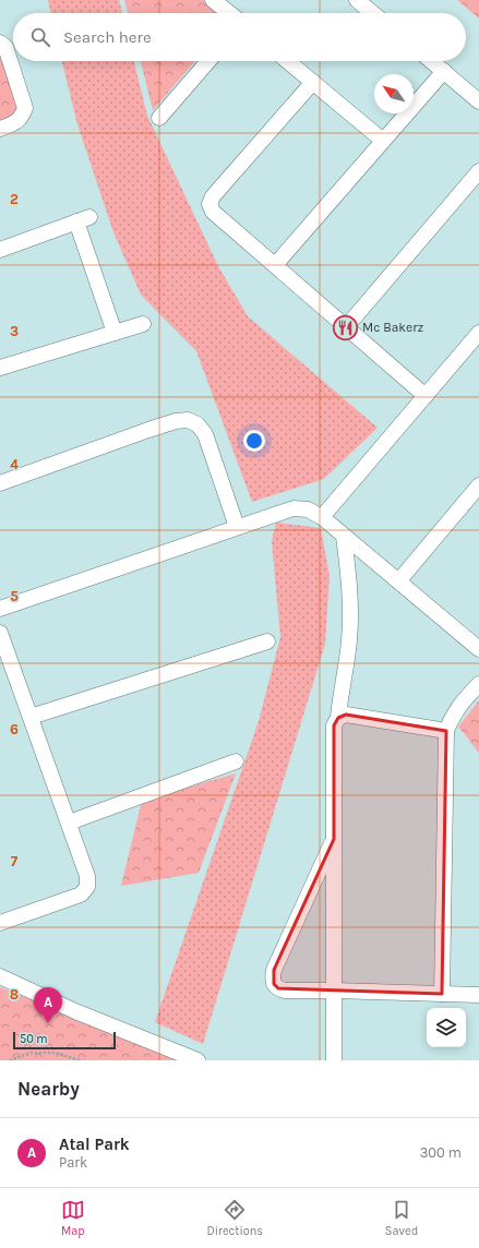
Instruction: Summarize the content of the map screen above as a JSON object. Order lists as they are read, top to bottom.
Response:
{
  "places": {
    "restaurant": ["Mc Bakerz"]
  },
  "scale_bar": "50 m",
  "north": "top left",
  "page": {
    "search": "Search here",
    "pins": "A",
    "scale": "50 m",
    "heading": "Nearby",
    "list": [
      {
        "mark": "A",
        "name": "Atal Park",
        "note": "Park",
        "value": "300 m"
      }
    ],
    "nav": ["Map", "Directions", "Saved"]
  },
  "grid": {
    "rows": [
      "2",
      "3",
      "4",
      "5",
      "6",
      "7",
      "8"
    ]
  }
}
